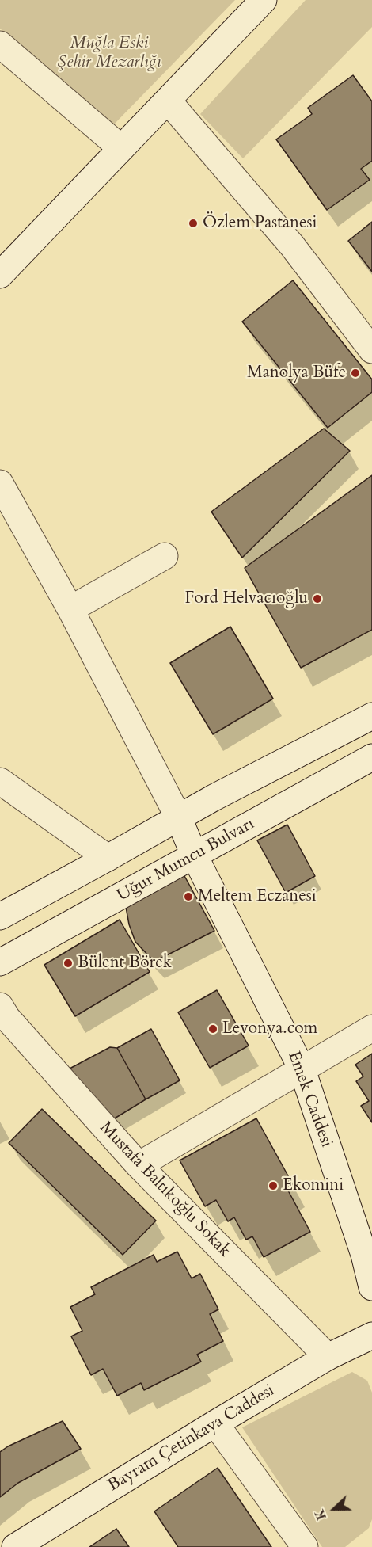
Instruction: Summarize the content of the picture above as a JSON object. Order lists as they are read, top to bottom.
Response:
{
  "streets": {
    "street": [
      "Uğur Mumcu Bulvarı",
      "Emek Caddesi",
      "Mustafa Baltıkoğlu Sokak",
      "Bayram Çetinkaya Caddesi"
    ]
  },
  "crossings": [
    ["Uğur Mumcu Bulvarı", "Emek Caddesi"],
    ["Mustafa Baltıkoğlu Sokak", "Bayram Çetinkaya Caddesi"]
  ],
  "parks": ["Muğla Eski Şehir Mezarlığı"],
  "places": [
    "Özlem Pastanesi",
    "Manolya Büfe",
    "Ford Helvacıoğlu",
    "Meltem Eczanesi",
    "Bülent Börek",
    "Levonya.com",
    "Ekomini"
  ],
  "north": "left"
}
